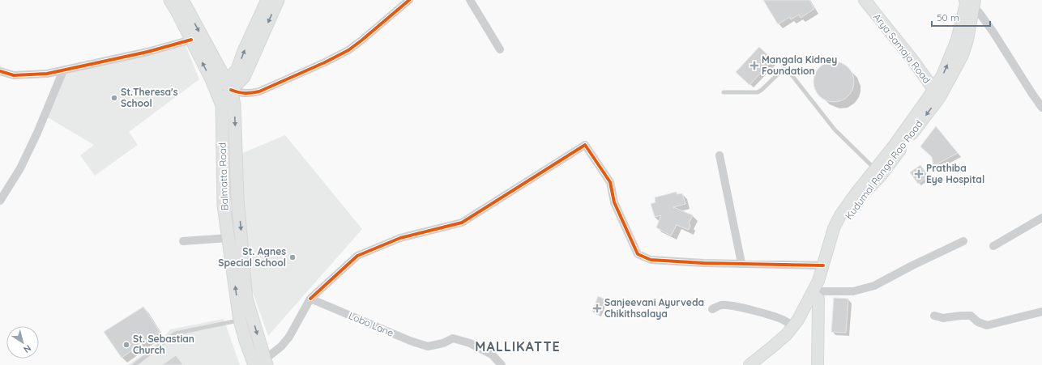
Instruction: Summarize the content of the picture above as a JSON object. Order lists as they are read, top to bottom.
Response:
{
  "streets": {
    "main road": ["Arya Samaja Road", "Kudumal Ranga Rao Road", "Balmatta Road"],
    "street": ["Lobo Lane"]
  },
  "crossings": [
    ["Arya Samaja Road", "Kudumal Ranga Rao Road"]
  ],
  "districts": ["MALLIKATTE"],
  "places": {
    "health": ["Mangala Kidney Foundation", "Prathiba Eye Hospital", "Sanjeevani Ayurveda Chikithsalaya"],
    "other": ["St.Theresa's School", "St. Agnes Special School", "St. Sebastian Church"]
  },
  "scale_bar": "50 m",
  "north": "bottom right"
}
